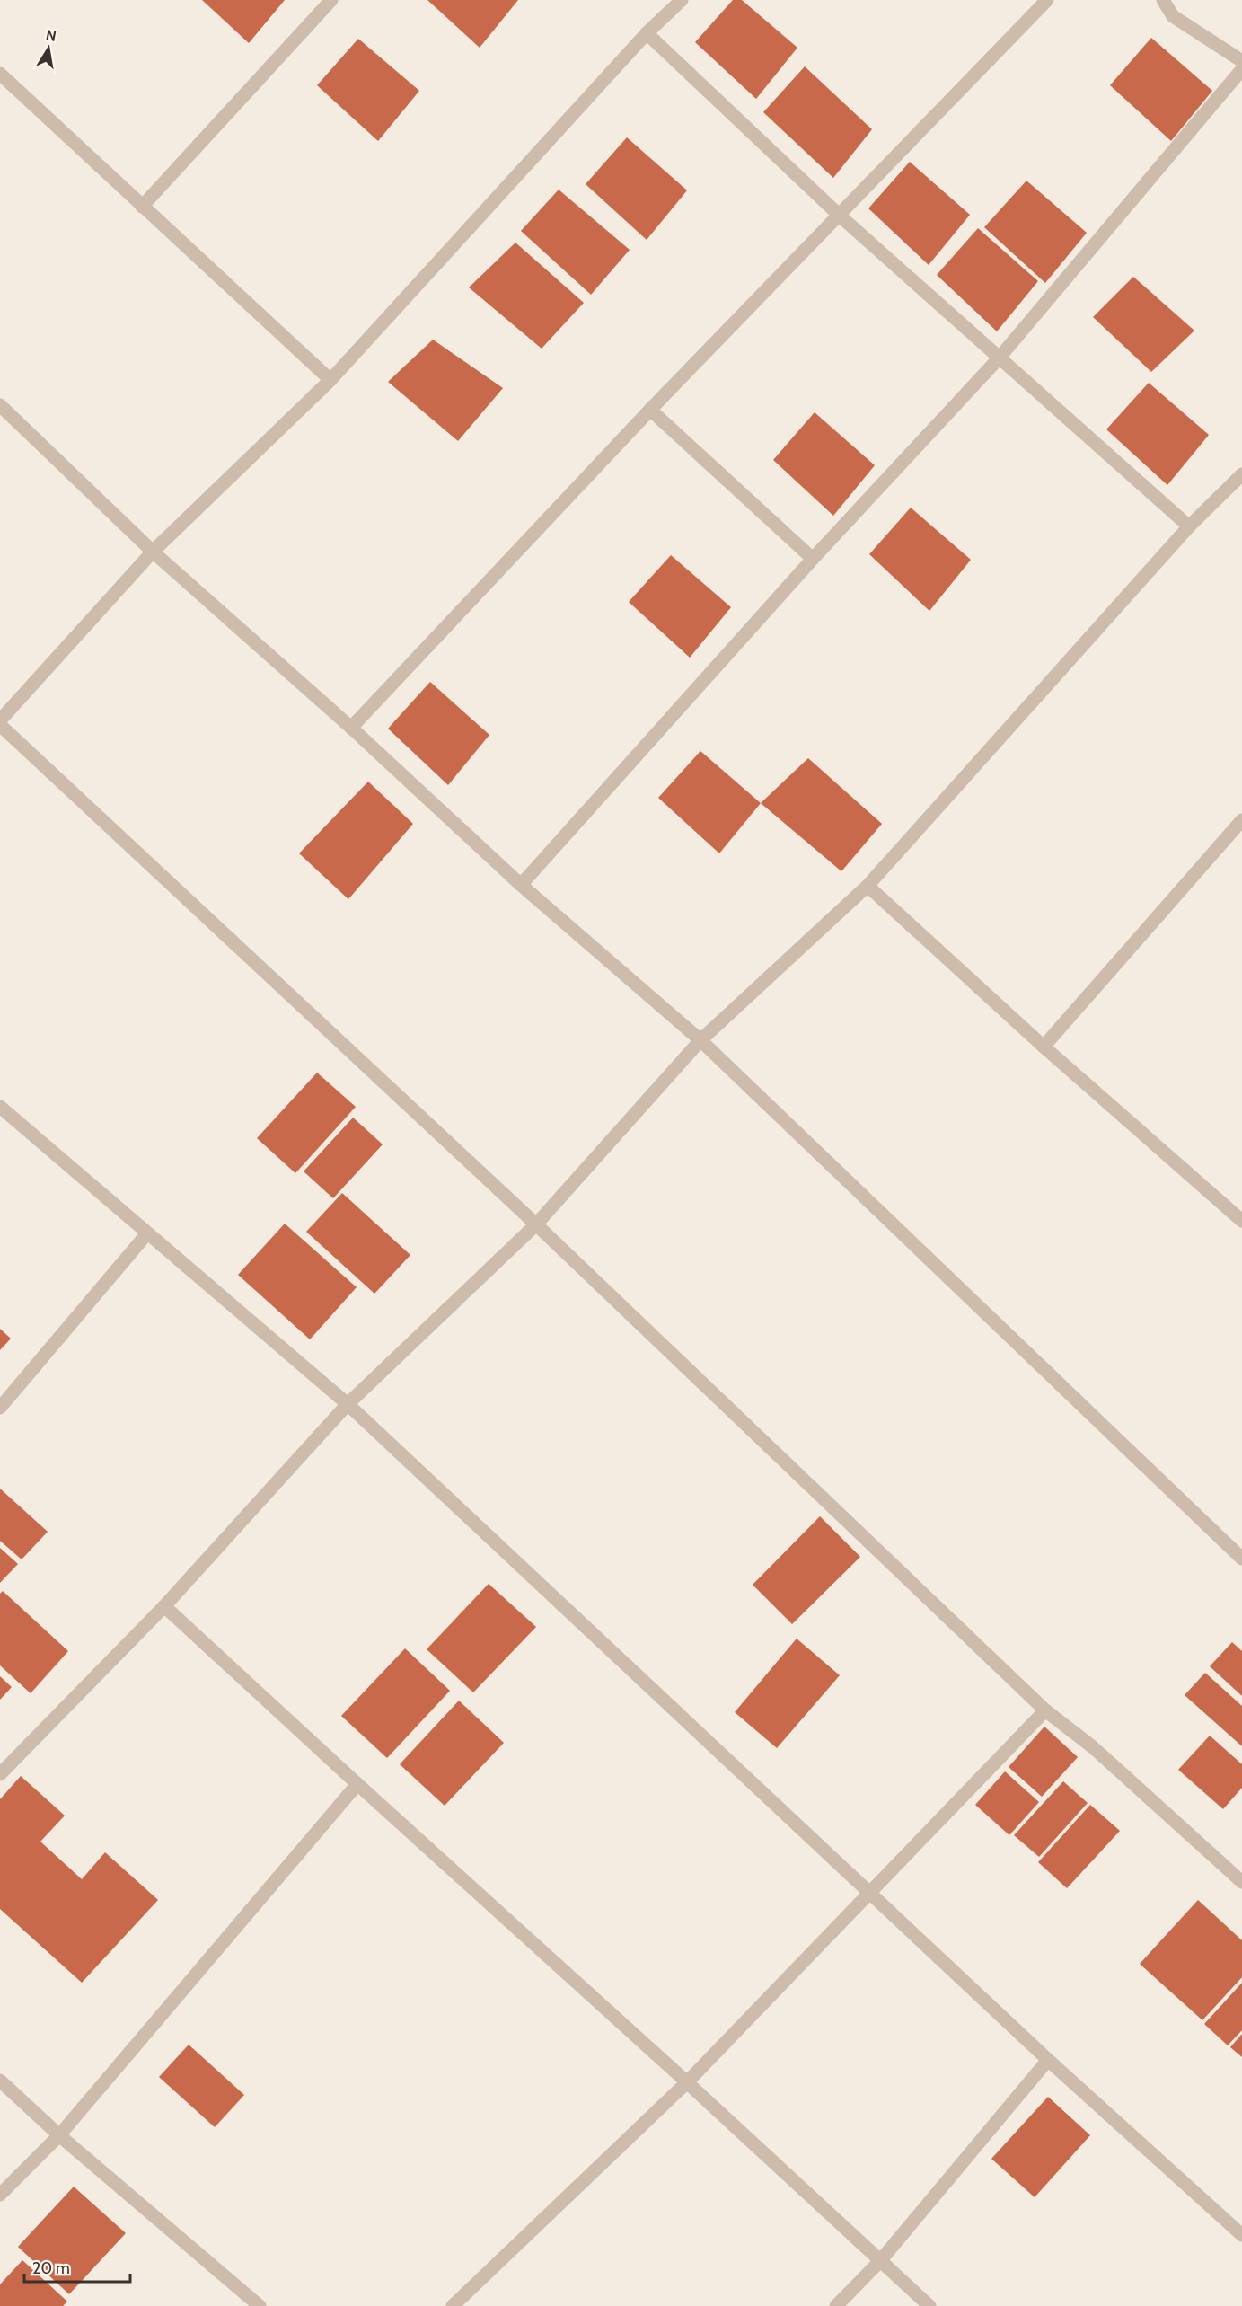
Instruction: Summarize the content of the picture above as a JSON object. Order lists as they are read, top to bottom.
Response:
{
  "scale_bar": "20 m",
  "north": "top"
}
